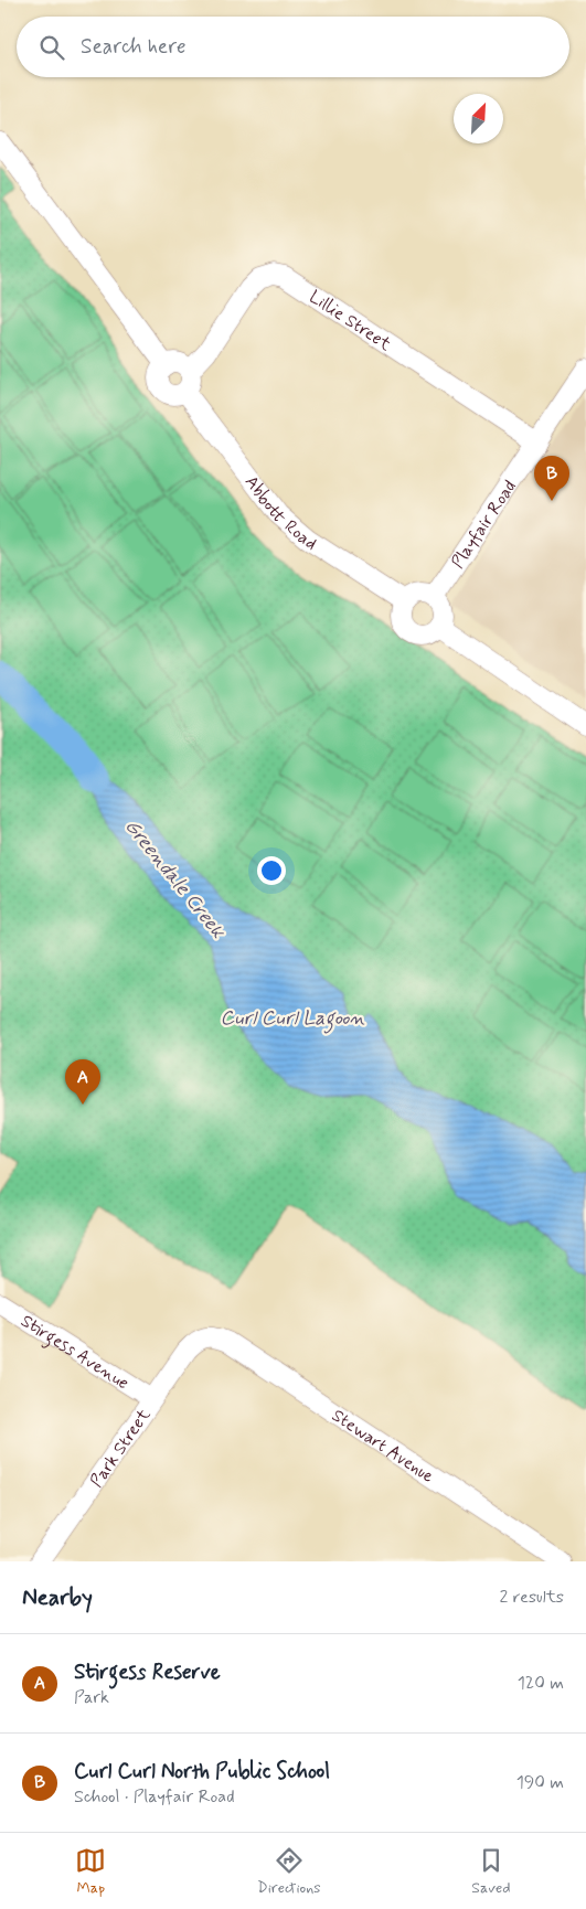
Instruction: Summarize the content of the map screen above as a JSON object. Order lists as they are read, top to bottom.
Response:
{
  "streets": {
    "street": [
      "Lillie Street",
      "Abbott Road",
      "Playfair Road",
      "Stirgess Avenue",
      "Stewart Avenue",
      "Park Street"
    ]
  },
  "crossings": [
    ["Lillie Street", "Abbott Road"],
    ["Lillie Street", "Playfair Road"],
    ["Abbott Road", "Playfair Road"],
    ["Stirgess Avenue", "Park Street"],
    ["Stewart Avenue", "Park Street"]
  ],
  "water": ["Greendale Creek", "Curl Curl Lagoon"],
  "north": "top right",
  "page": {
    "search": "Search here",
    "pins": ["B", "A"],
    "heading": ["Nearby", "2 results"],
    "list": [
      {
        "mark": "A",
        "name": "Stirgess Reserve",
        "note": "Park",
        "value": "120 m"
      },
      {
        "mark": "B",
        "name": "Curl Curl North Public School",
        "note": "School · Playfair Road",
        "value": "190 m"
      }
    ],
    "nav": ["Map", "Directions", "Saved"]
  }
}
